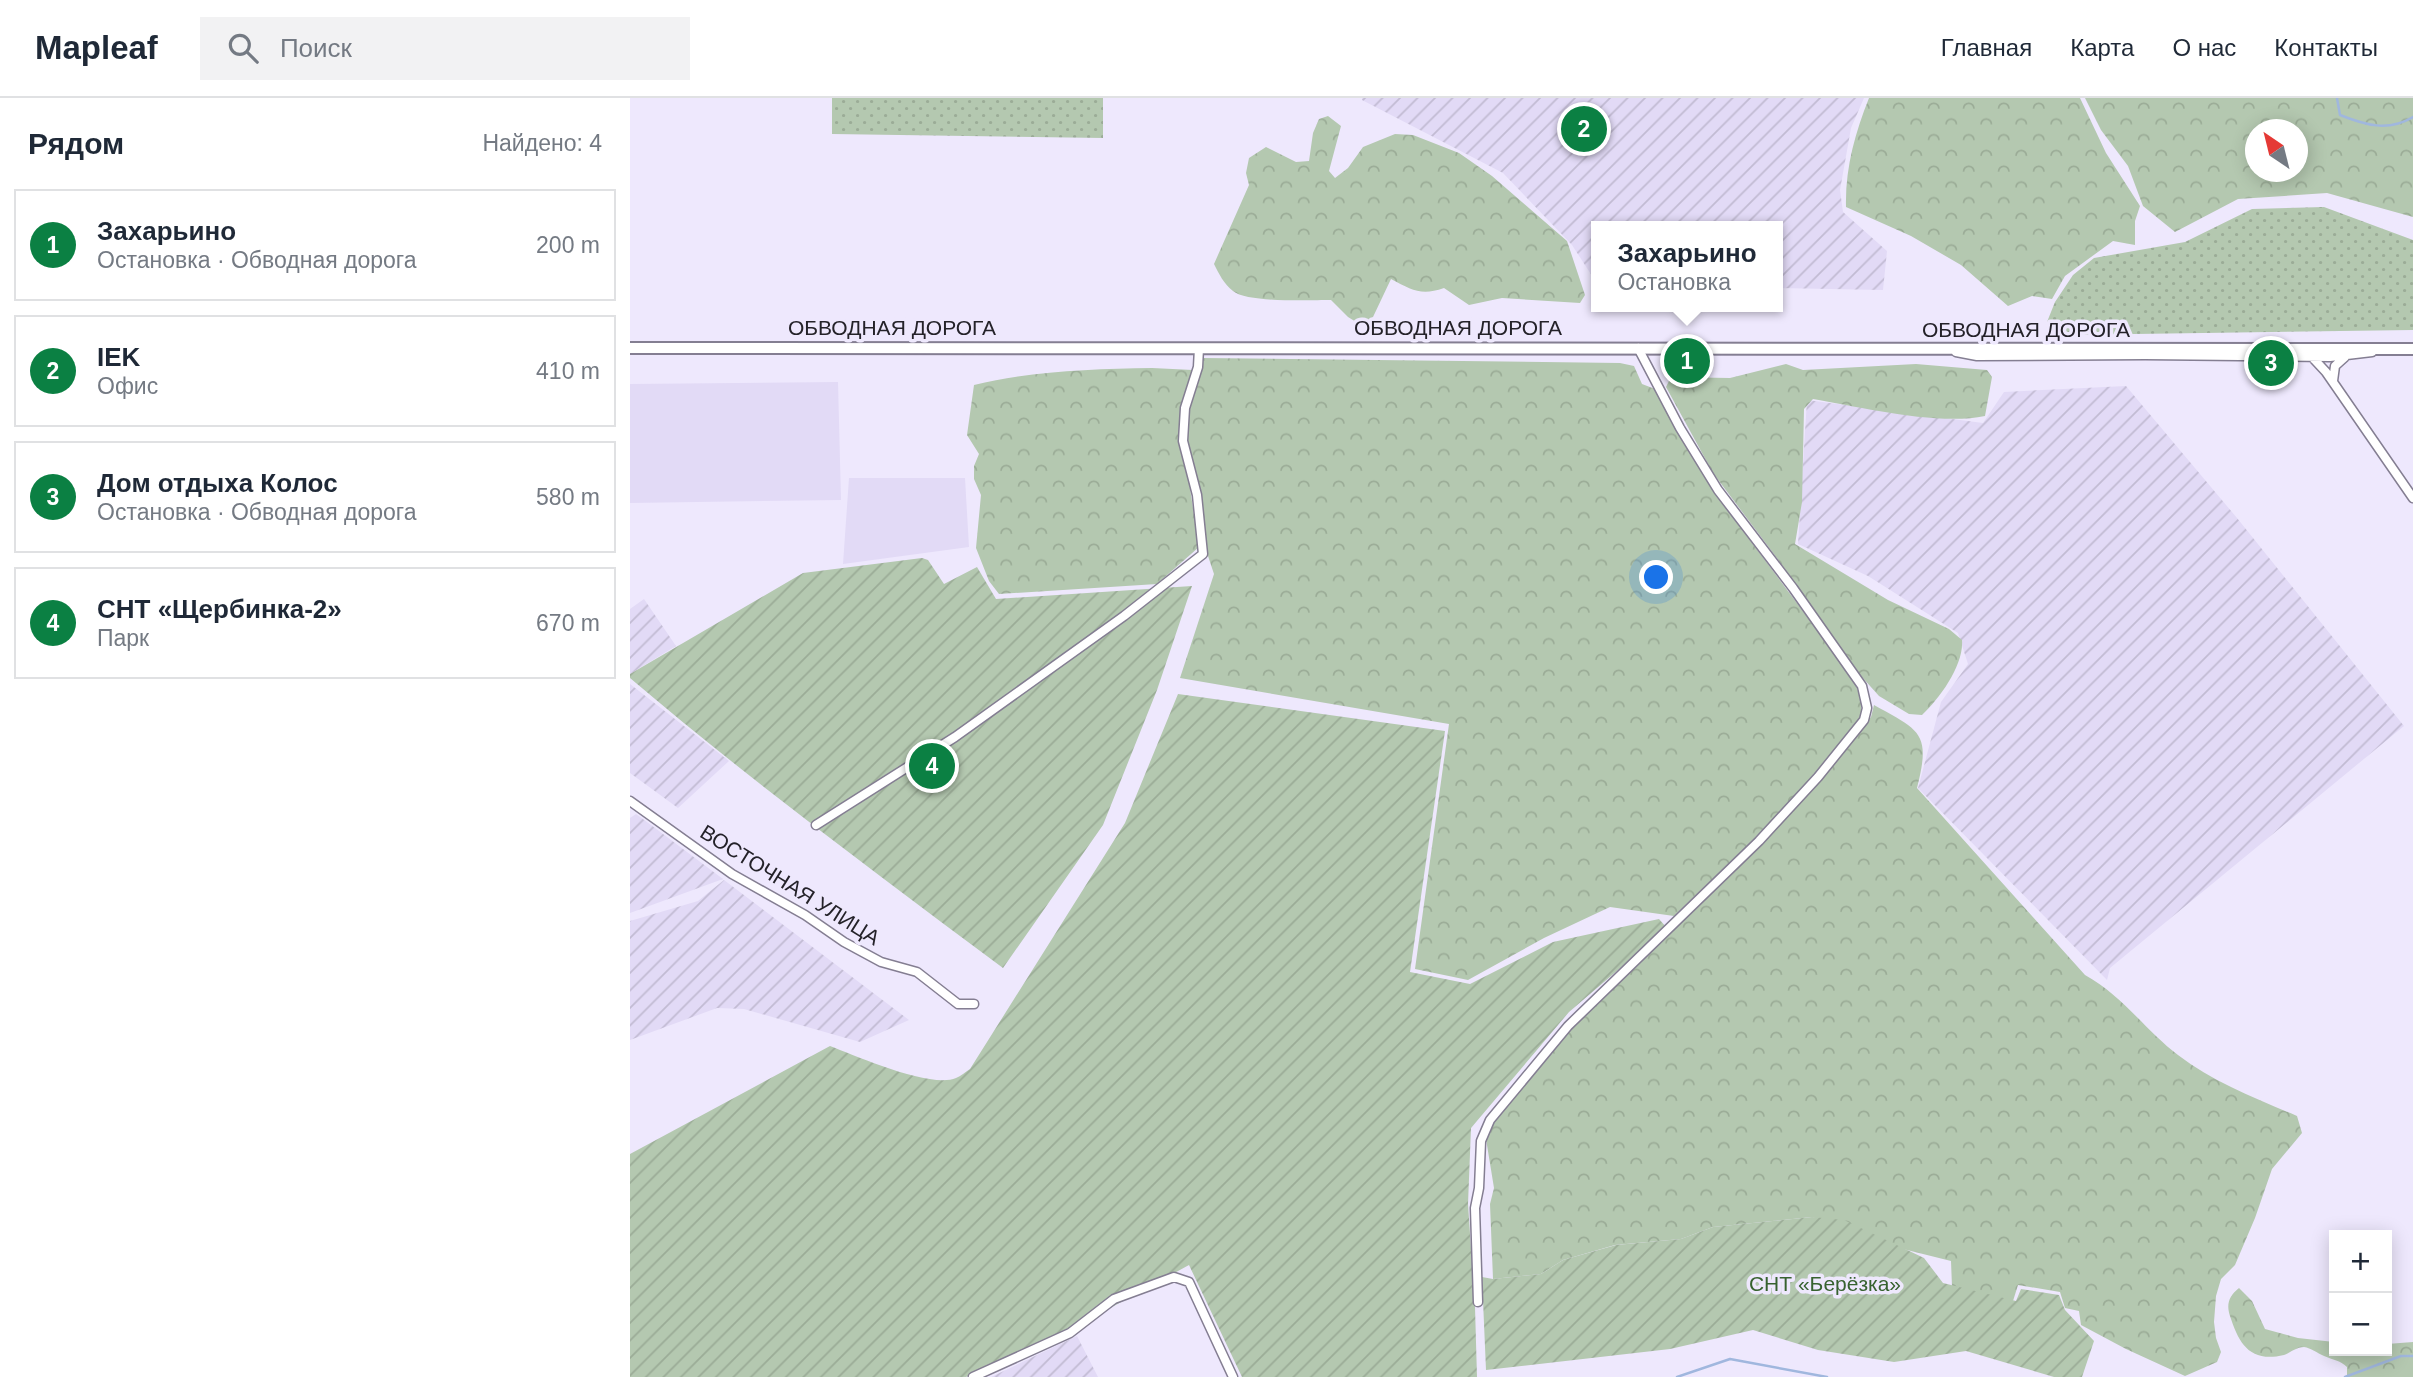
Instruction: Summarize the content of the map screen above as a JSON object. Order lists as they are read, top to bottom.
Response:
{
  "streets": {
    "main road": ["ОБВОДНАЯ ДОРОГА"],
    "street": ["ВОСТОЧНАЯ УЛИЦА"]
  },
  "parks": ["СНТ «Берёзка»"],
  "north": "top left",
  "page": {
    "header": "Mapleaf",
    "search": "Поиск",
    "nav": [
      "Главная",
      "Карта",
      "О нас",
      "Контакты"
    ],
    "heading": ["Рядом", "Найдено: 4"],
    "pins": [
      "2",
      "1",
      "3",
      "4"
    ],
    "list": [
      {
        "mark": "1",
        "name": "Захарьино",
        "note": "Остановка · Обводная дорога",
        "value": "200 m"
      },
      {
        "mark": "2",
        "name": "IEK",
        "note": "Офис",
        "value": "410 m"
      },
      {
        "mark": "3",
        "name": "Дом отдыха Колос",
        "note": "Остановка · Обводная дорога",
        "value": "580 m"
      },
      {
        "mark": "4",
        "name": "СНТ «Щербинка-2»",
        "note": "Парк",
        "value": "670 m"
      }
    ],
    "popup": ["Захарьино", "Остановка"],
    "map_buttons": ["+", "−"]
  }
}
